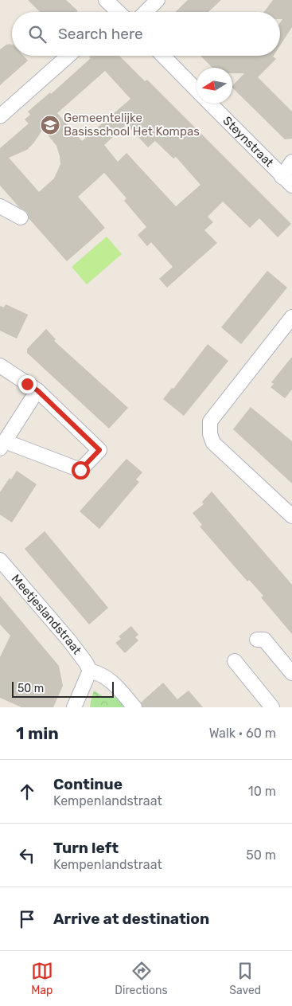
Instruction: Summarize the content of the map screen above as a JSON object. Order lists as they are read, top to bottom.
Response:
{
  "streets": {
    "street": ["Steynstraat", "Meetjeslandstraat"]
  },
  "places": {
    "school or university": ["Gemeentelijke Basisschool Het Kompas"]
  },
  "scale_bar": "50 m",
  "north": "left",
  "page": {
    "search": "Search here",
    "scale": "50 m",
    "heading": ["1 min", "Walk · 60 m"],
    "list": [
      ["Continue", "Kempenlandstraat", "10 m"],
      ["Turn left", "Kempenlandstraat", "50 m"],
      "Arrive at destination"
    ],
    "nav": ["Map", "Directions", "Saved"]
  }
}
